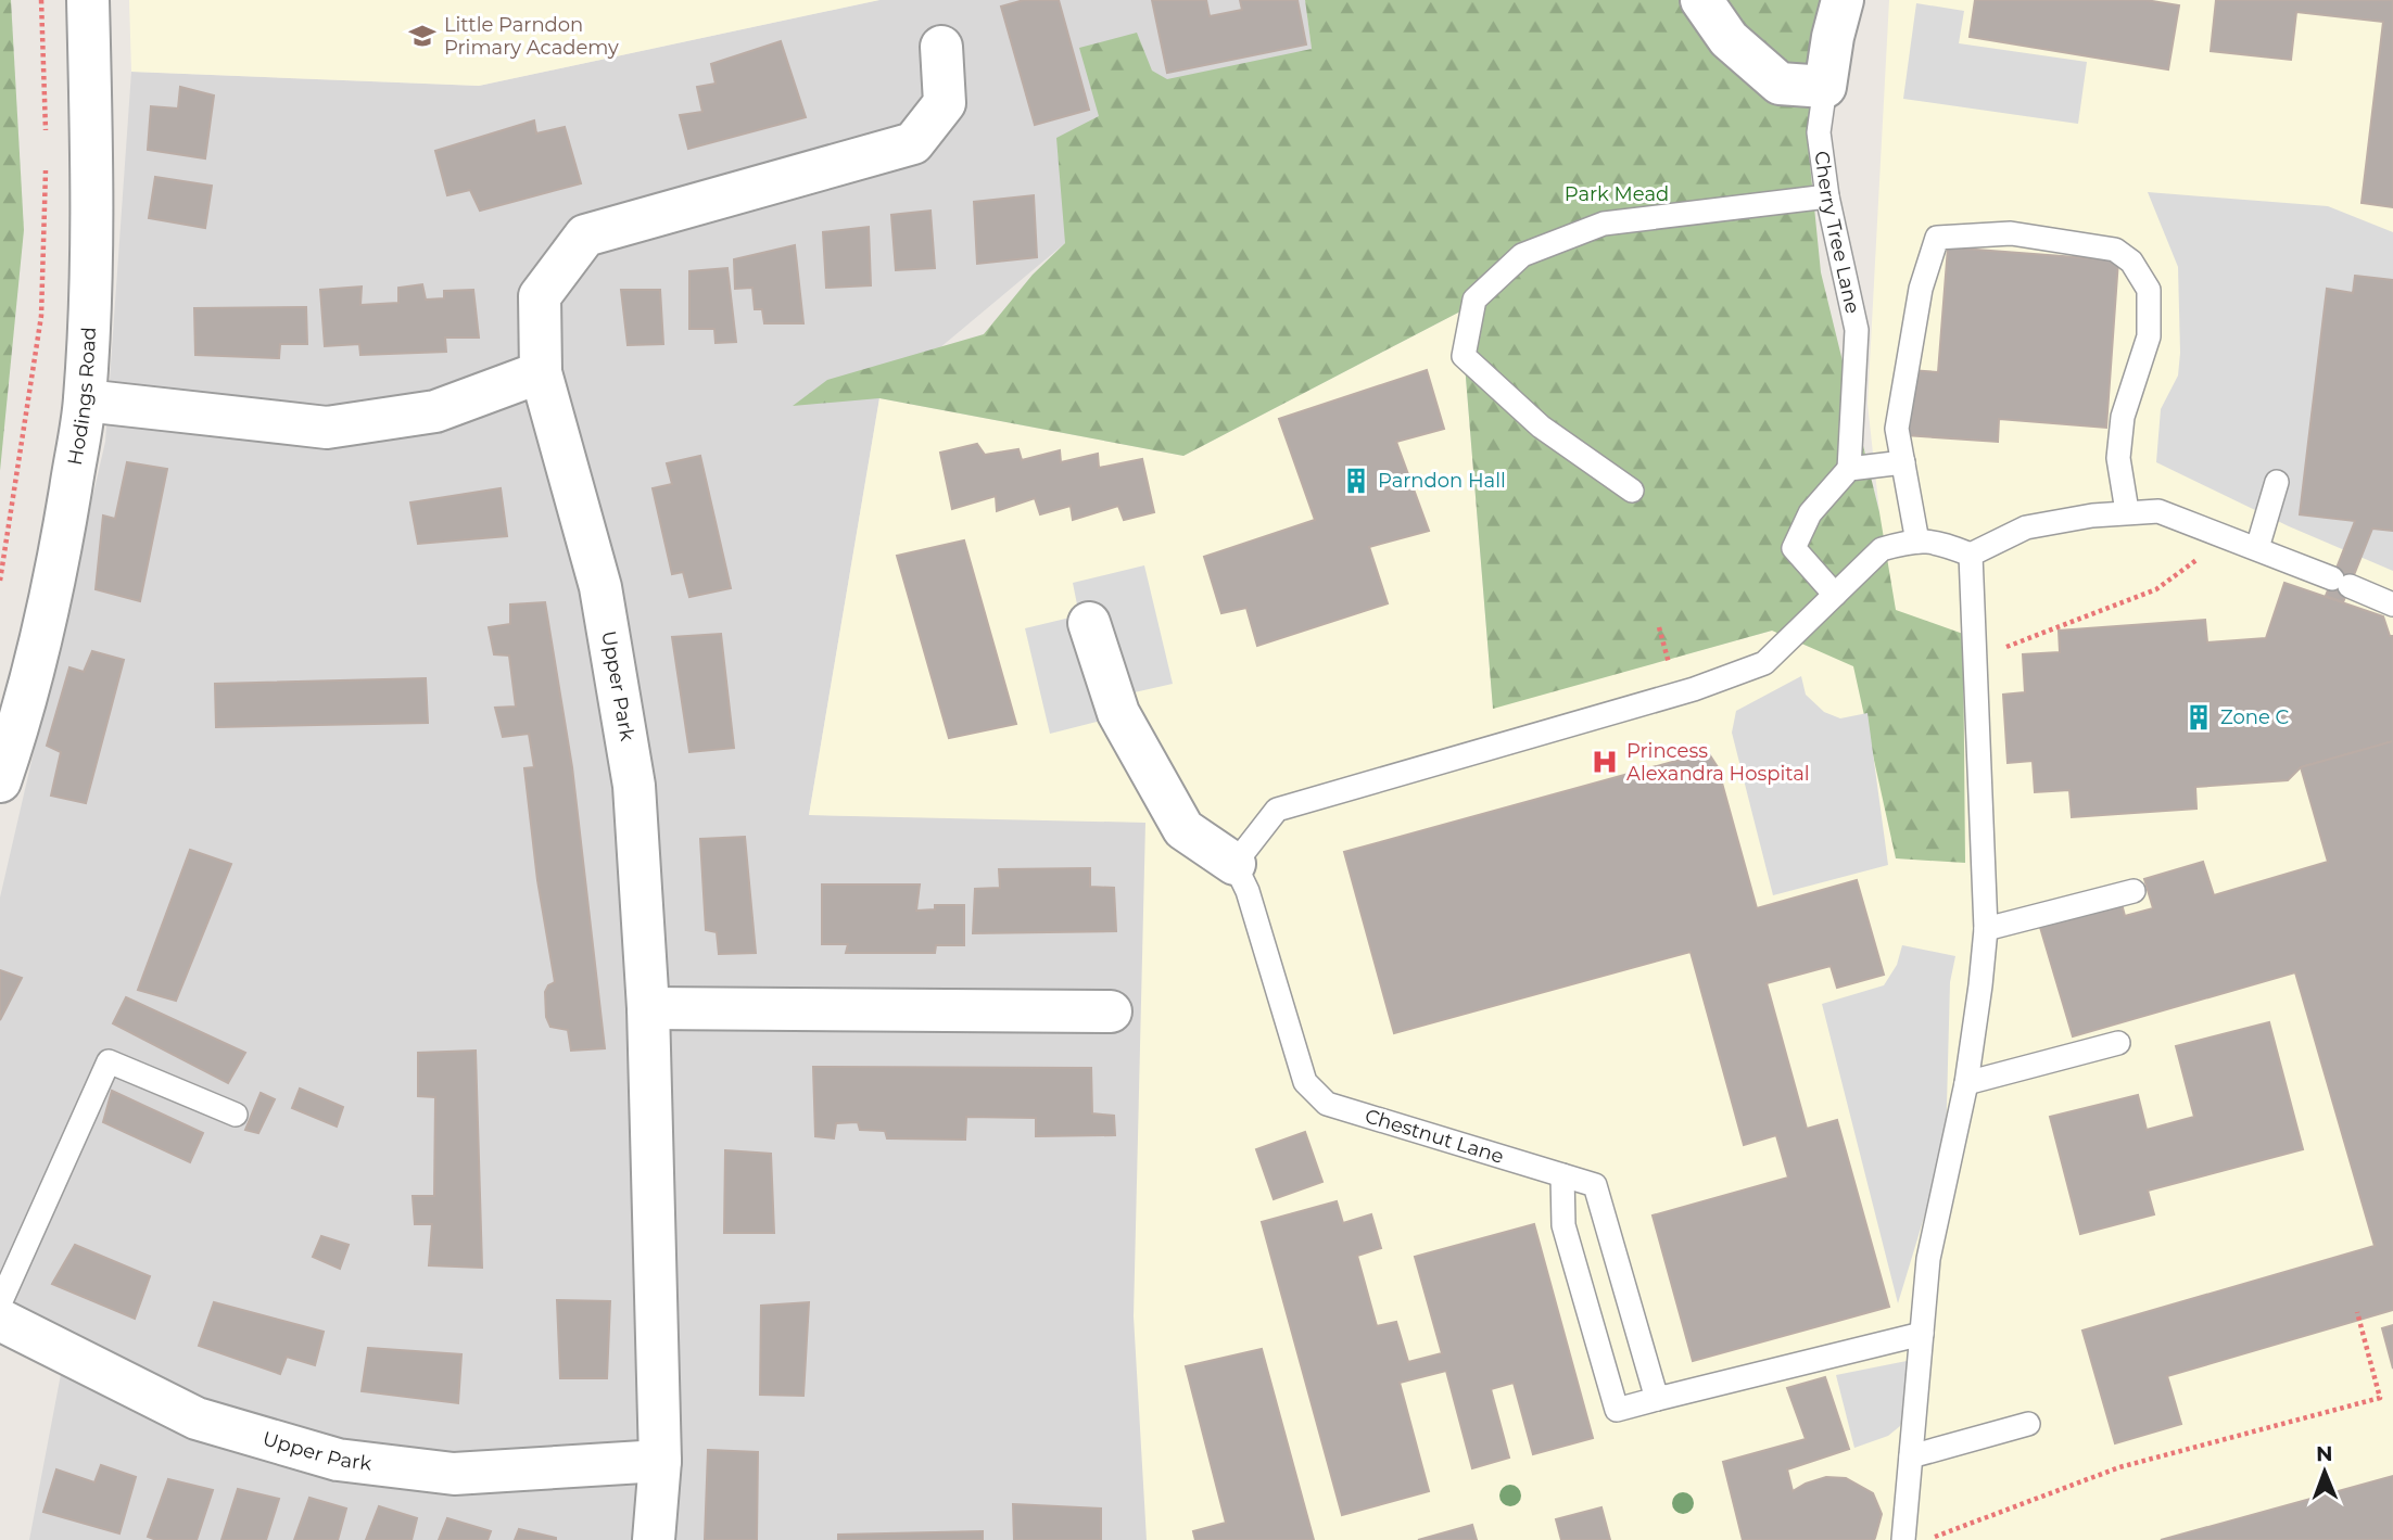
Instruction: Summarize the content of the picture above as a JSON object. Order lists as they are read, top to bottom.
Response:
{
  "streets": {
    "street": ["Cherry Tree Lane", "Hodings Road", "Upper Park"],
    "lane": ["Chestnut Lane"]
  },
  "parks": ["Park Mead"],
  "places": {
    "school or university": ["Little Parndon Primary Academy"],
    "building": ["Parndon Hall", "Zone C"],
    "hospital": ["Princess Alexandra Hospital"]
  },
  "north": "top"
}
